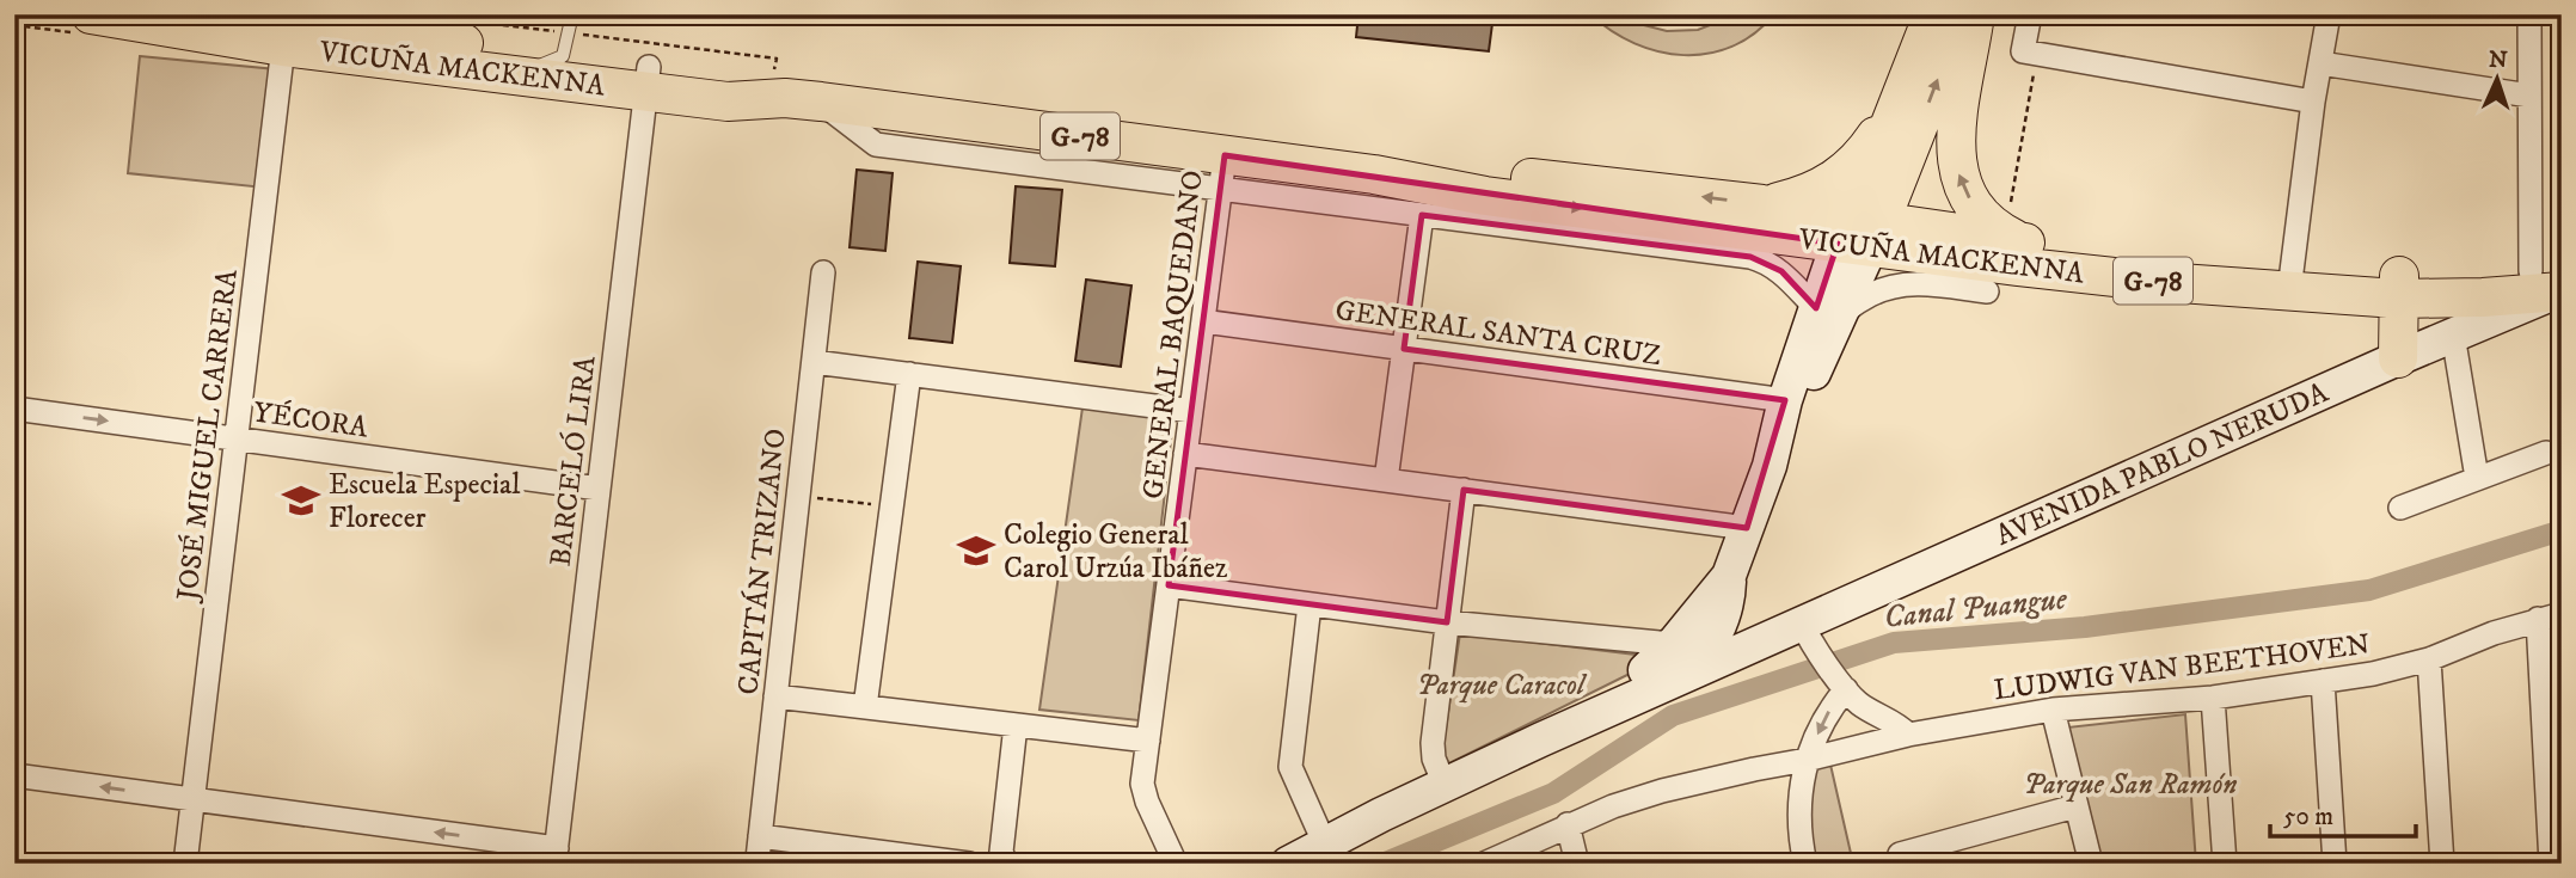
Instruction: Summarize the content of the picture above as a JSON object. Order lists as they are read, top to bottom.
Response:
{
  "streets": {
    "main road": ["VICUÑA MACKENNA", "G-78", "AVENIDA PABLO NERUDA"],
    "street": [
      "GENERAL SANTA CRUZ",
      "GENERAL BAQUEDANO",
      "YÉCORA",
      "JOSÉ MIGUEL CARRERA",
      "BARCELÓ LIRA",
      "CAPITÁN TRIZANO",
      "LUDWIG VAN BEETHOVEN"
    ]
  },
  "crossings": [
    ["VICUÑA MACKENNA", "GENERAL BAQUEDANO"],
    ["VICUÑA MACKENNA", "JOSÉ MIGUEL CARRERA"],
    ["VICUÑA MACKENNA", "BARCELÓ LIRA"],
    ["VICUÑA MACKENNA", "AVENIDA PABLO NERUDA"],
    ["GENERAL SANTA CRUZ", "GENERAL BAQUEDANO"],
    ["YÉCORA", "JOSÉ MIGUEL CARRERA"],
    ["YÉCORA", "BARCELÓ LIRA"]
  ],
  "one_way": ["YÉCORA"],
  "water": ["Canal Puangue"],
  "parks": ["Parque Caracol", "Parque San Ramón"],
  "places": {
    "school or university": ["Escuela Especial Florecer", "Colegio General Carol Urzúa Ibáñez"]
  },
  "scale_bar": "50 m",
  "north": "top"
}
